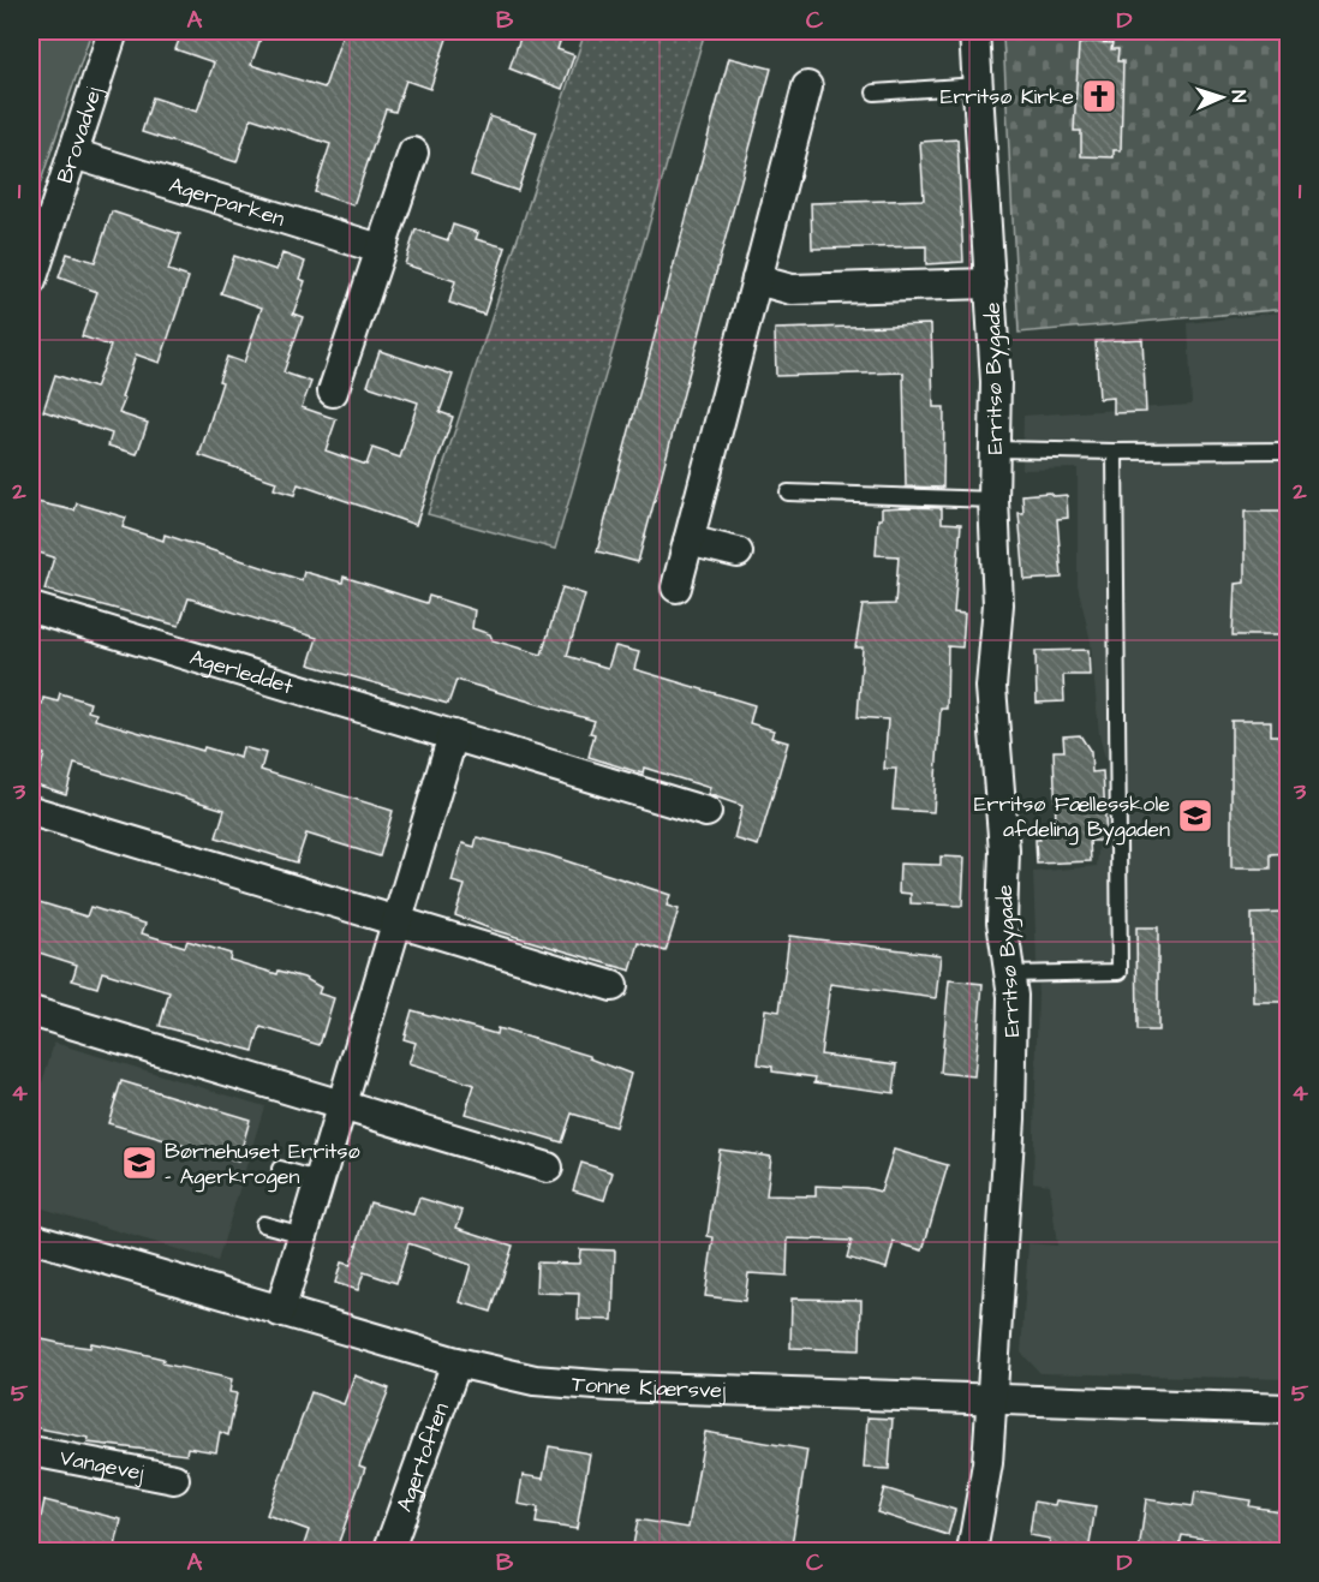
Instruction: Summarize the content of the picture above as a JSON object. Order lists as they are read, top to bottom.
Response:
{
  "streets": {
    "street": [
      "Brovadvej",
      "Agerparken",
      "Erritsø Bygade",
      "Agerleddet",
      "Tonne Kjærsvej",
      "Agertoften",
      "Vangevej"
    ]
  },
  "crossings": [
    ["Brovadvej", "Agerparken"],
    ["Erritsø Bygade", "Tonne Kjærsvej"],
    ["Tonne Kjærsvej", "Agertoften"]
  ],
  "places": {
    "church": ["Erritsø Kirke"],
    "school or university": ["Erritsø Fællesskole afdeling Bygaden", "Børnehuset Erritsø - Agerkrogen"]
  },
  "north": "right",
  "grid": {
    "columns": [
      "A",
      "B",
      "C",
      "D"
    ],
    "rows": [
      "1",
      "2",
      "3",
      "4",
      "5"
    ]
  }
}
